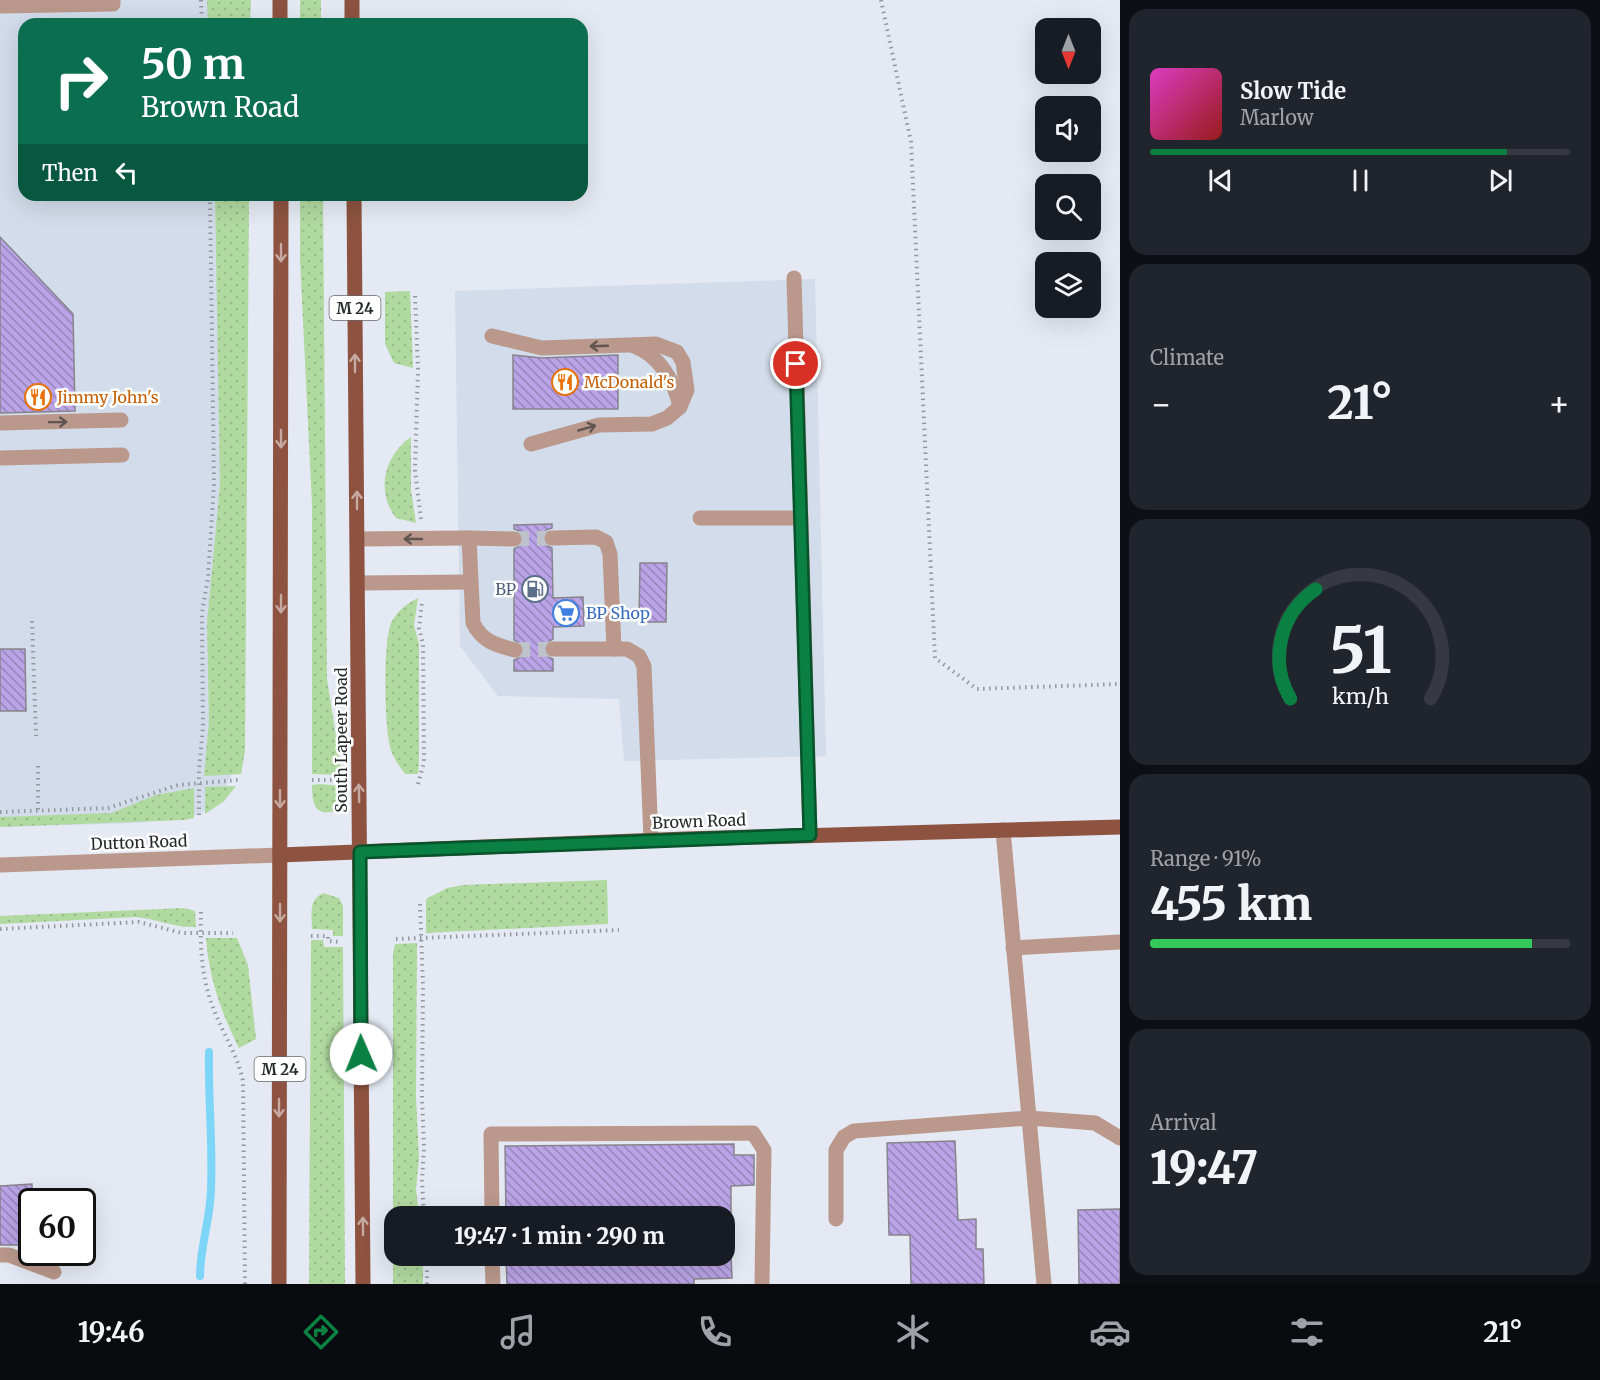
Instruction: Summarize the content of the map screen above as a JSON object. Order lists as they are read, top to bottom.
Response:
{
  "streets": {
    "main road": ["M 24", "South Lapeer Road", "Brown Road"],
    "street": ["Dutton Road"]
  },
  "crossings": [
    ["M 24", "Brown Road"],
    ["M 24", "Dutton Road"],
    ["South Lapeer Road", "Brown Road"],
    ["Brown Road", "Dutton Road"]
  ],
  "places": {
    "restaurant": ["McDonald's", "Jimmy John's"],
    "fuel station": ["BP"],
    "supermarket": ["BP Shop"]
  },
  "north": "bottom",
  "page": {
    "turn": ["50 m", "Brown Road"],
    "song": ["Slow Tide", "Marlow"],
    "then": "Then",
    "tile": [
      "Climate",
      ["Range · 91%", "455 km"],
      ["Arrival", "19:47"]
    ],
    "heat": ["−", "21°", "+"],
    "limit": "60",
    "trip": "19:47 · 1 min · 290 m",
    "tabs": ["19:46", "21°"],
    "gauge": ["51", "km/h"]
  }
}
